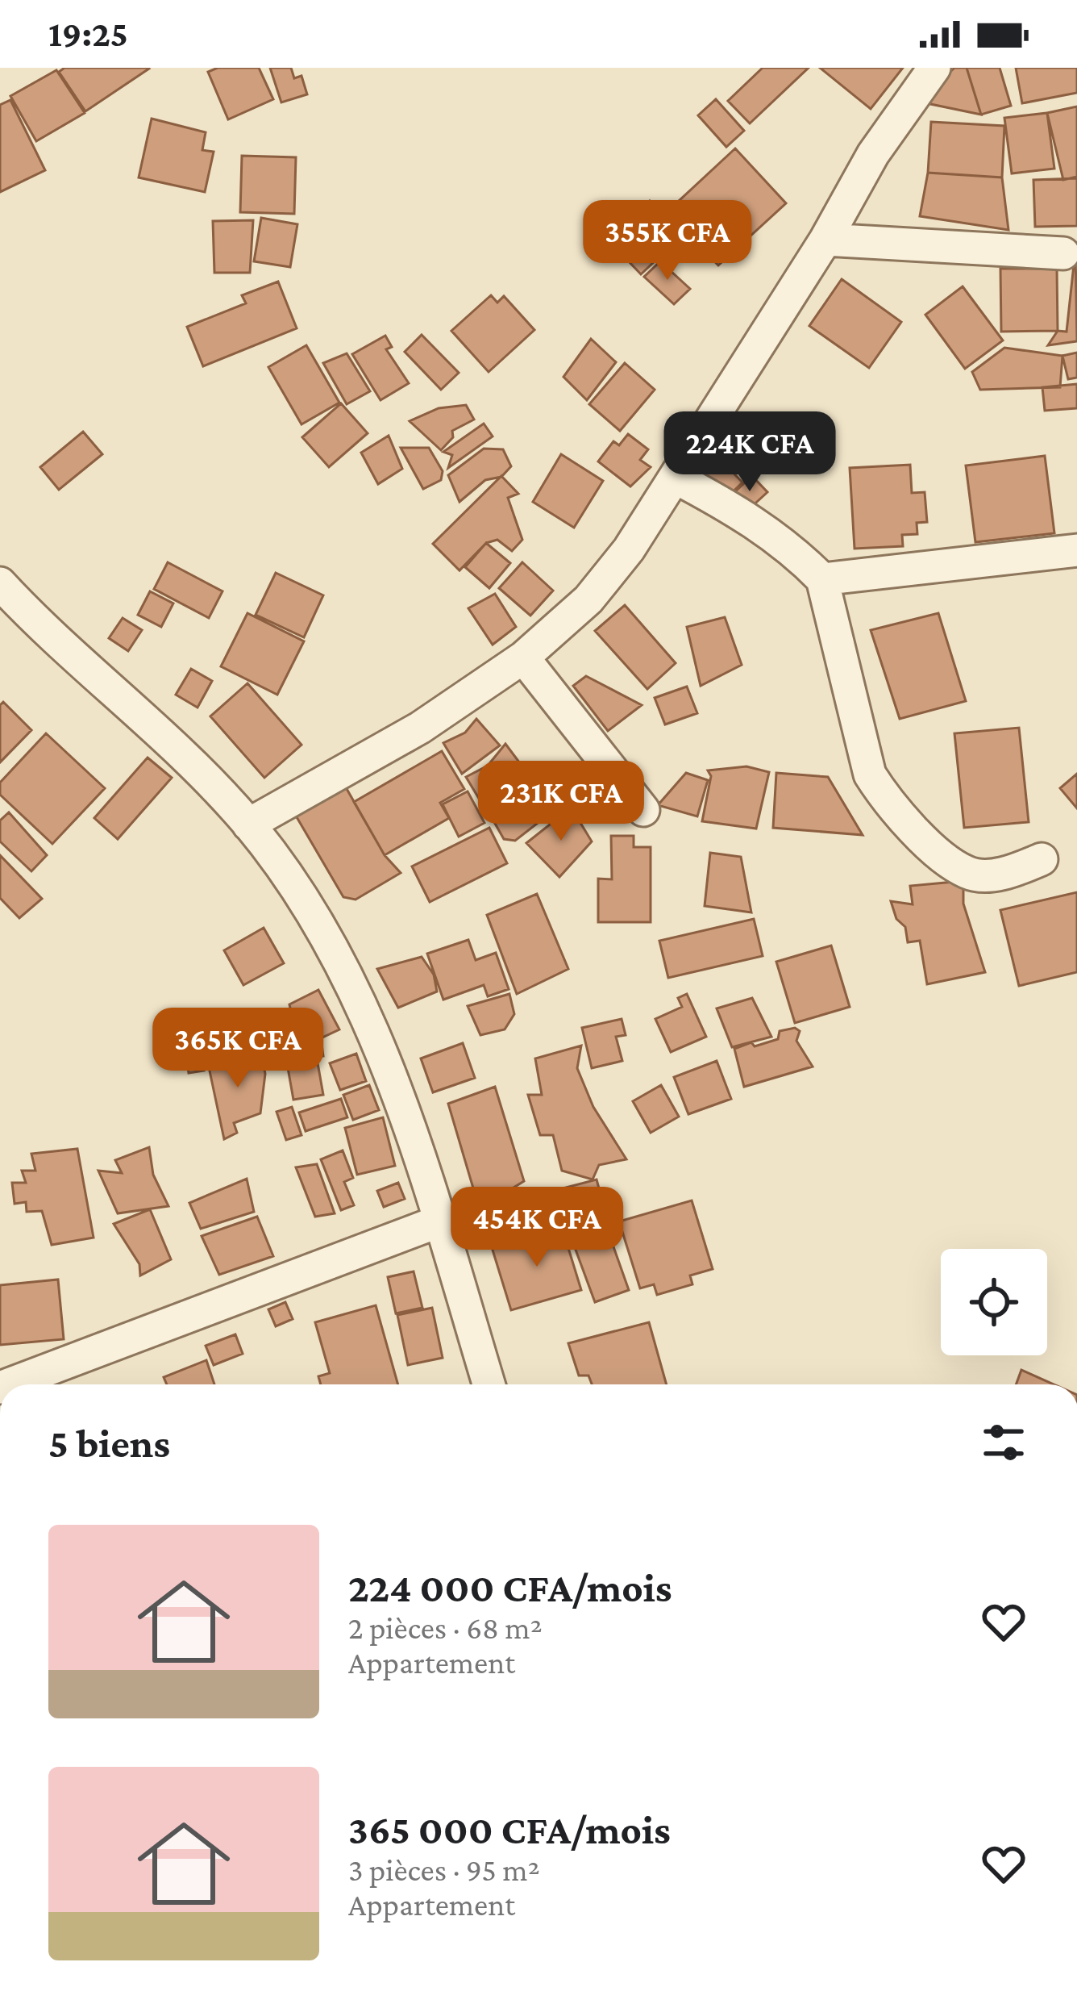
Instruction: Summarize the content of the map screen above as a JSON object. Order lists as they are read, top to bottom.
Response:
{
  "page": {
    "status": "19:25",
    "price": [
      "355K CFA",
      "224K CFA",
      "231K CFA",
      "365K CFA",
      "454K CFA"
    ],
    "heading": "5 biens",
    "list": [
      {
        "name": "224 000 CFA/mois",
        "note": "2 pièces · 68 m² · Appartement"
      },
      {
        "name": "365 000 CFA/mois",
        "note": "3 pièces · 95 m² · Appartement"
      }
    ]
  }
}
